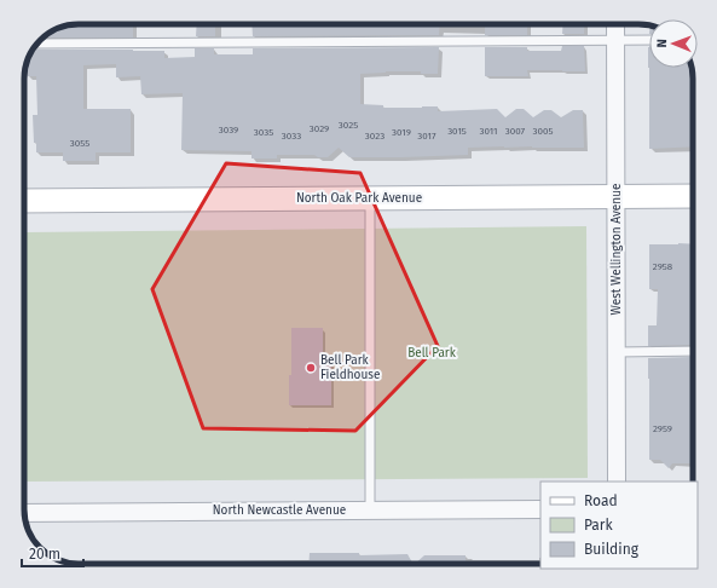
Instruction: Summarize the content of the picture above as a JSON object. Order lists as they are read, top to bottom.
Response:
{
  "streets": {
    "street": ["North Oak Park Avenue", "West Wellington Avenue", "North Newcastle Avenue"]
  },
  "crossings": [
    ["North Oak Park Avenue", "West Wellington Avenue"]
  ],
  "parks": ["Bell Park"],
  "places": ["Bell Park Fieldhouse"],
  "house_numbers": [
    "3025",
    "3029",
    "3039",
    "3015",
    "3011",
    "3007",
    "3005",
    "3035",
    "3019",
    "3033",
    "3023",
    "3017",
    "3055",
    "2958",
    "2959"
  ],
  "legend": ["Road", "Park", "Building"],
  "scale_bar": "20 m",
  "north": "left"
}
